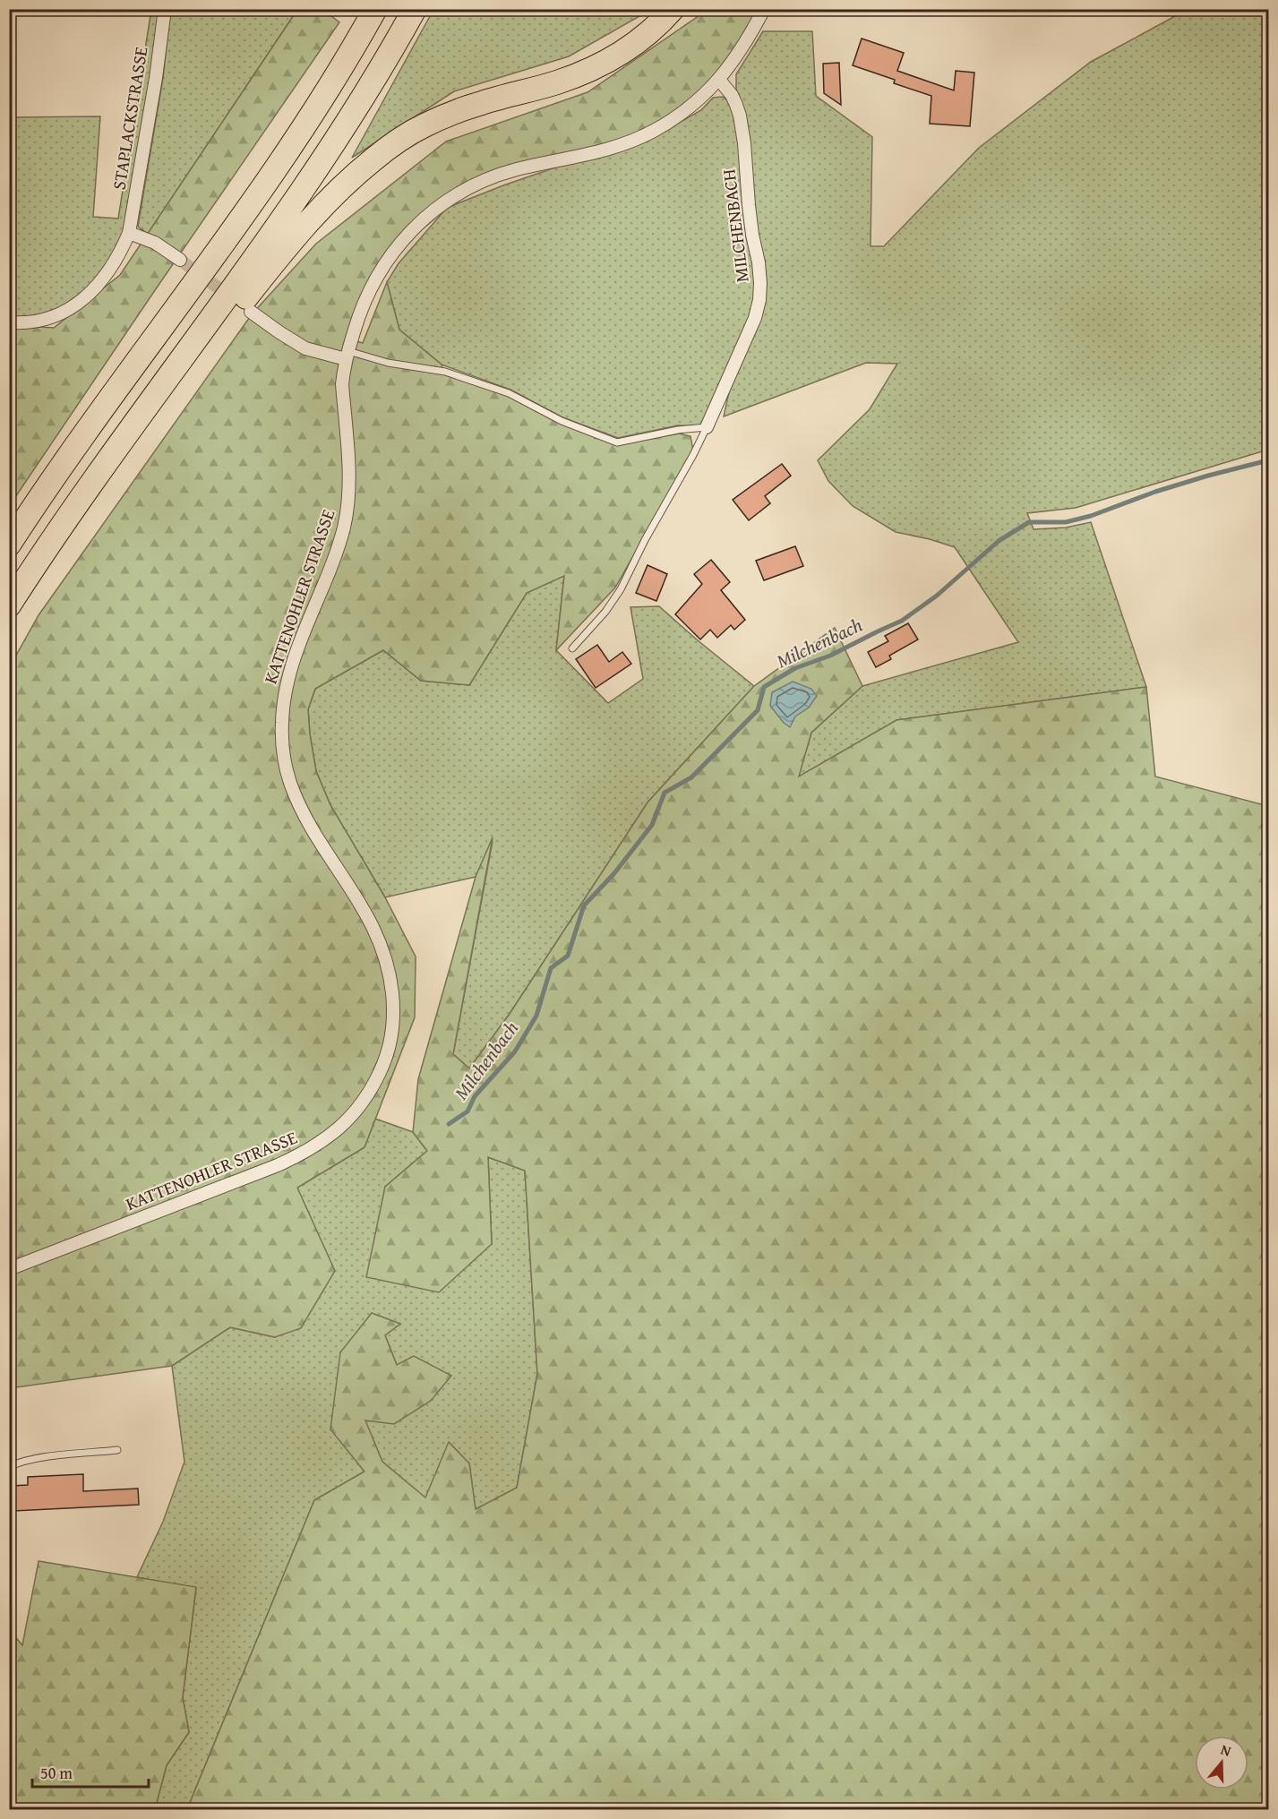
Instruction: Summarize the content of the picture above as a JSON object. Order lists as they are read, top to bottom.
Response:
{
  "streets": {
    "street": ["STAPLACKSTRASSE", "MILCHENBACH", "KATTENOHLER STRASSE"]
  },
  "crossings": [
    ["MILCHENBACH", "KATTENOHLER STRASSE"]
  ],
  "water": ["Milchenbach"],
  "scale_bar": "50 m",
  "north": "top"
}
